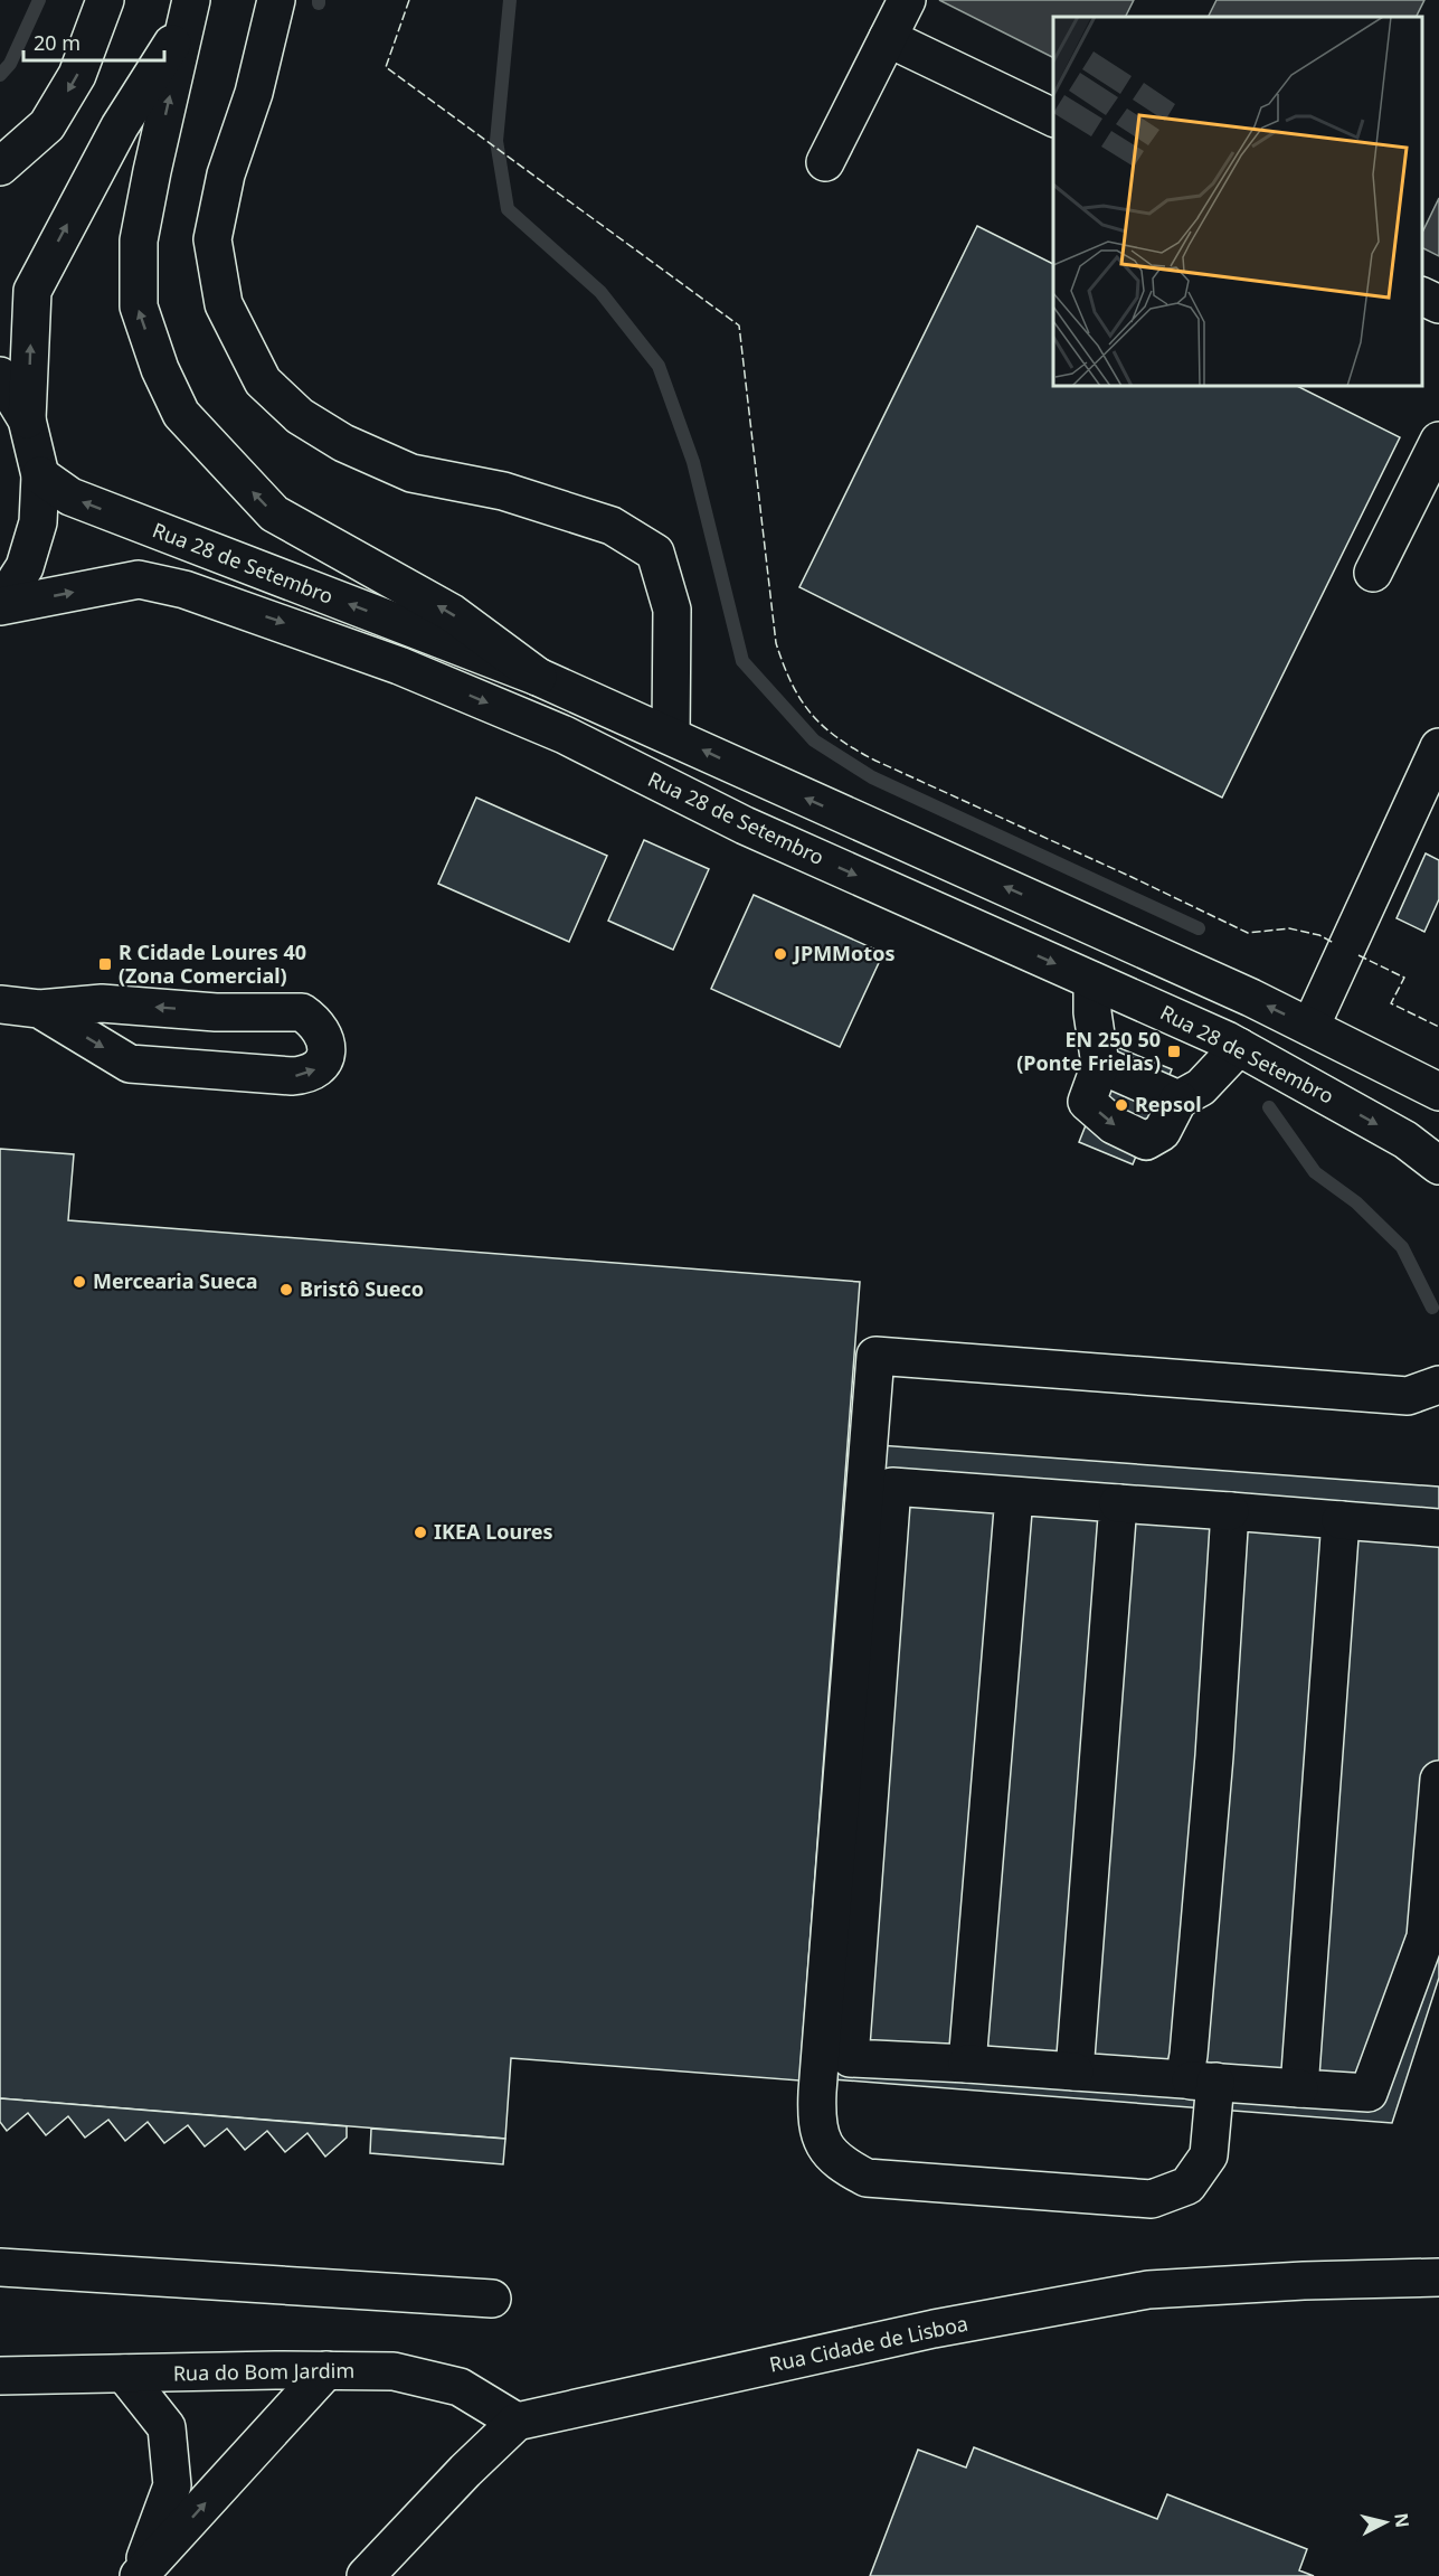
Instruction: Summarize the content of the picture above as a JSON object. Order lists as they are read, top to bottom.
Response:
{
  "streets": {
    "main road": ["Rua 28 de Setembro", "Rua Cidade de Lisboa", "Rua do Bom Jardim"]
  },
  "crossings": [
    ["Rua Cidade de Lisboa", "Rua do Bom Jardim"]
  ],
  "places": {
    "other": [
      "JPMMotos",
      "Repsol",
      "Mercearia Sueca",
      "Bristô Sueco",
      "IKEA Loures"
    ],
    "transit": ["R Cidade Loures 40 (Zona Comercial)", "EN 250 50 (Ponte Frielas)"]
  },
  "scale_bar": "20 m",
  "north": "right"
}
